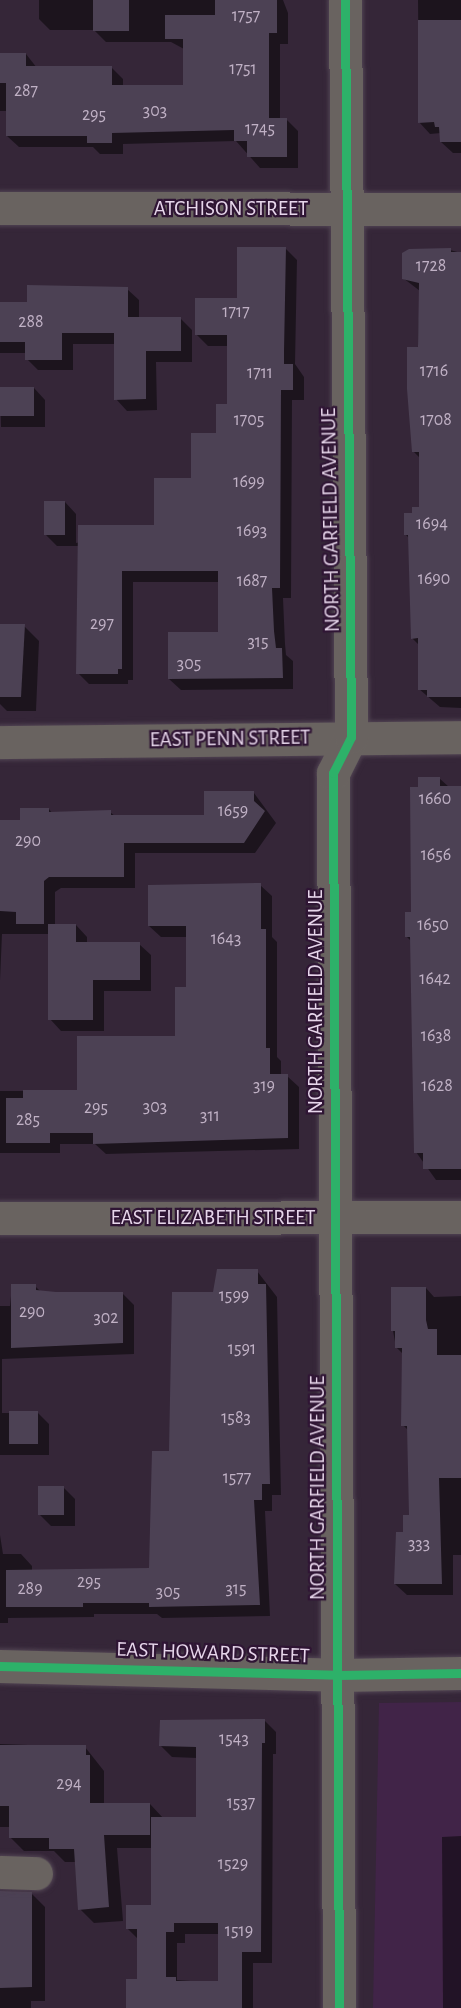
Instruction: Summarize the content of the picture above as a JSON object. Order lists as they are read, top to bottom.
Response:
{
  "streets": {
    "street": [
      "ATCHISON STREET",
      "NORTH GARFIELD AVENUE",
      "EAST PENN STREET",
      "EAST ELIZABETH STREET",
      "EAST HOWARD STREET"
    ]
  },
  "crossings": [
    ["ATCHISON STREET", "NORTH GARFIELD AVENUE"],
    ["NORTH GARFIELD AVENUE", "EAST PENN STREET"],
    ["NORTH GARFIELD AVENUE", "EAST ELIZABETH STREET"],
    ["NORTH GARFIELD AVENUE", "EAST HOWARD STREET"]
  ],
  "house_numbers": [
    "1757",
    "1751",
    "287",
    "303",
    "295",
    "1745",
    "1728",
    "1717",
    "288",
    "1716",
    "1711",
    "1705",
    "1708",
    "1699",
    "1694",
    "1693",
    "1690",
    "1687",
    "297",
    "315",
    "305",
    "1660",
    "1659",
    "290",
    "1656",
    "1650",
    "1643",
    "1642",
    "1638",
    "319",
    "1628",
    "303",
    "295",
    "311",
    "285",
    "1599",
    "290",
    "302",
    "1591",
    "1583",
    "1577",
    "333",
    "295",
    "289",
    "315",
    "305",
    "1543",
    "294",
    "1537",
    "1529",
    "1519"
  ]
}
